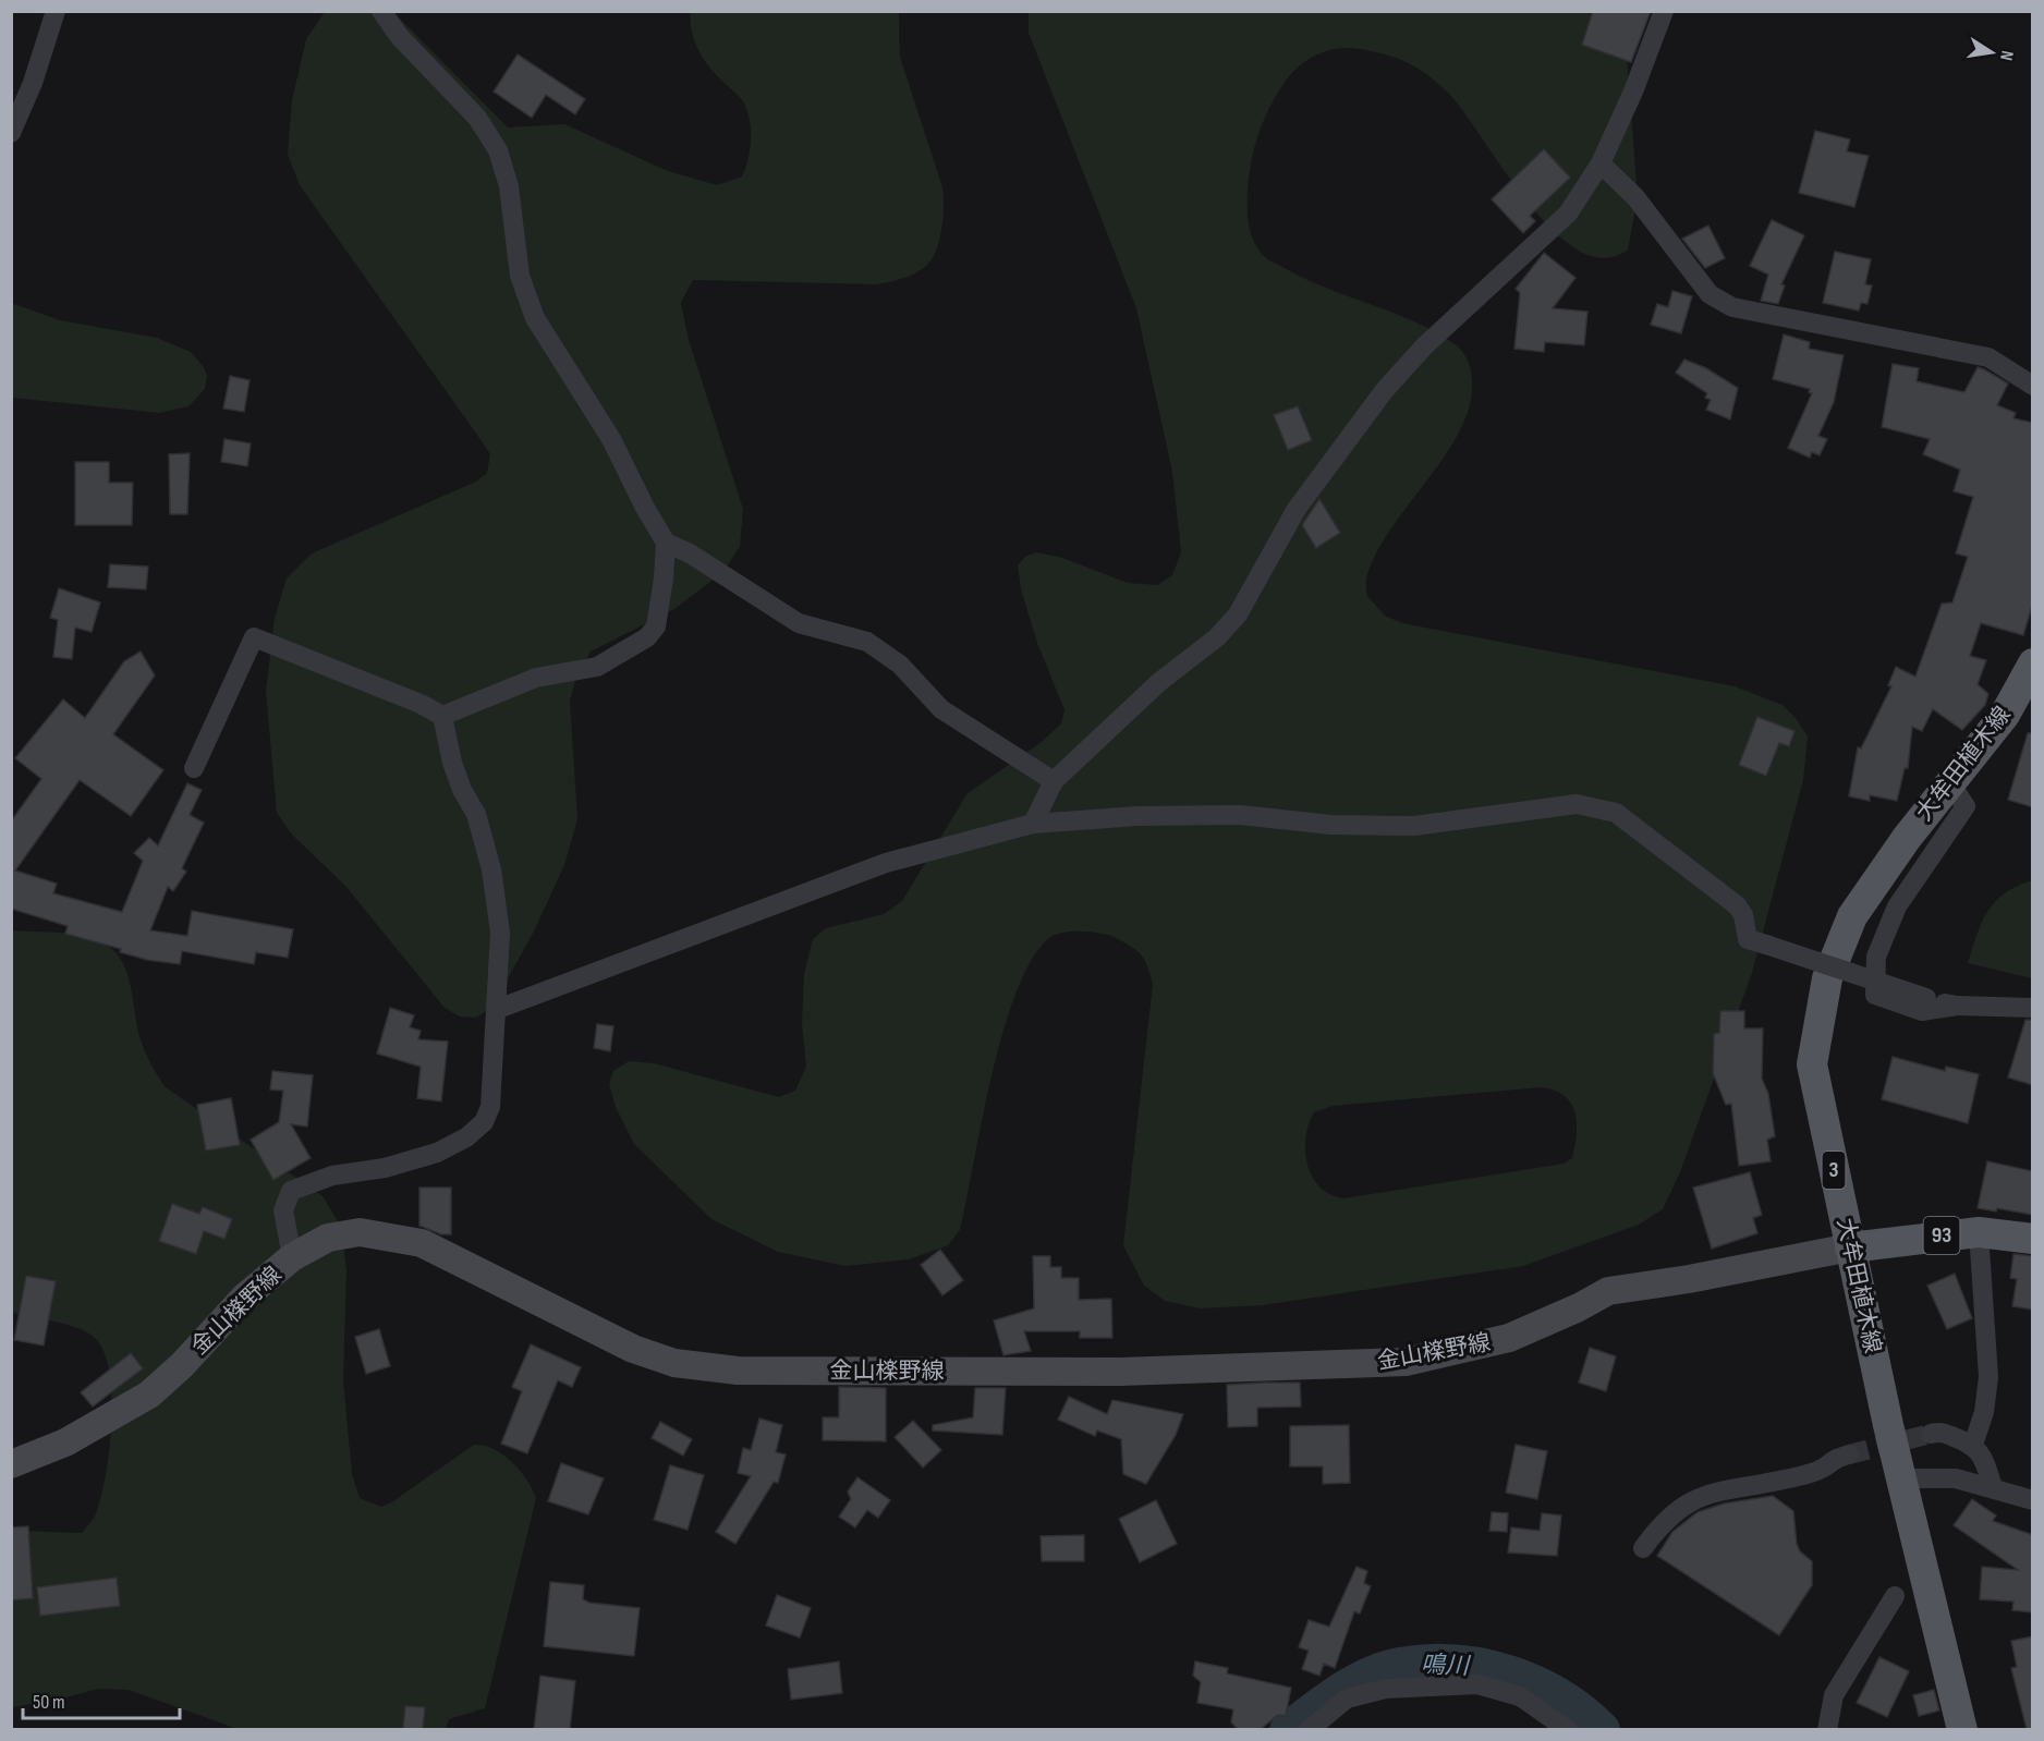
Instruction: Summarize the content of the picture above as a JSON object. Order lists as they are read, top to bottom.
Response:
{
  "streets": {
    "main road": [
      "大牟田植木線",
      "3",
      "93",
      "金山檪野線"
    ]
  },
  "crossings": [
    ["大牟田植木線", "93"],
    ["大牟田植木線", "金山檪野線"],
    ["93", "金山檪野線"]
  ],
  "water": ["鳴川"],
  "scale_bar": "50 m",
  "north": "right"
}
